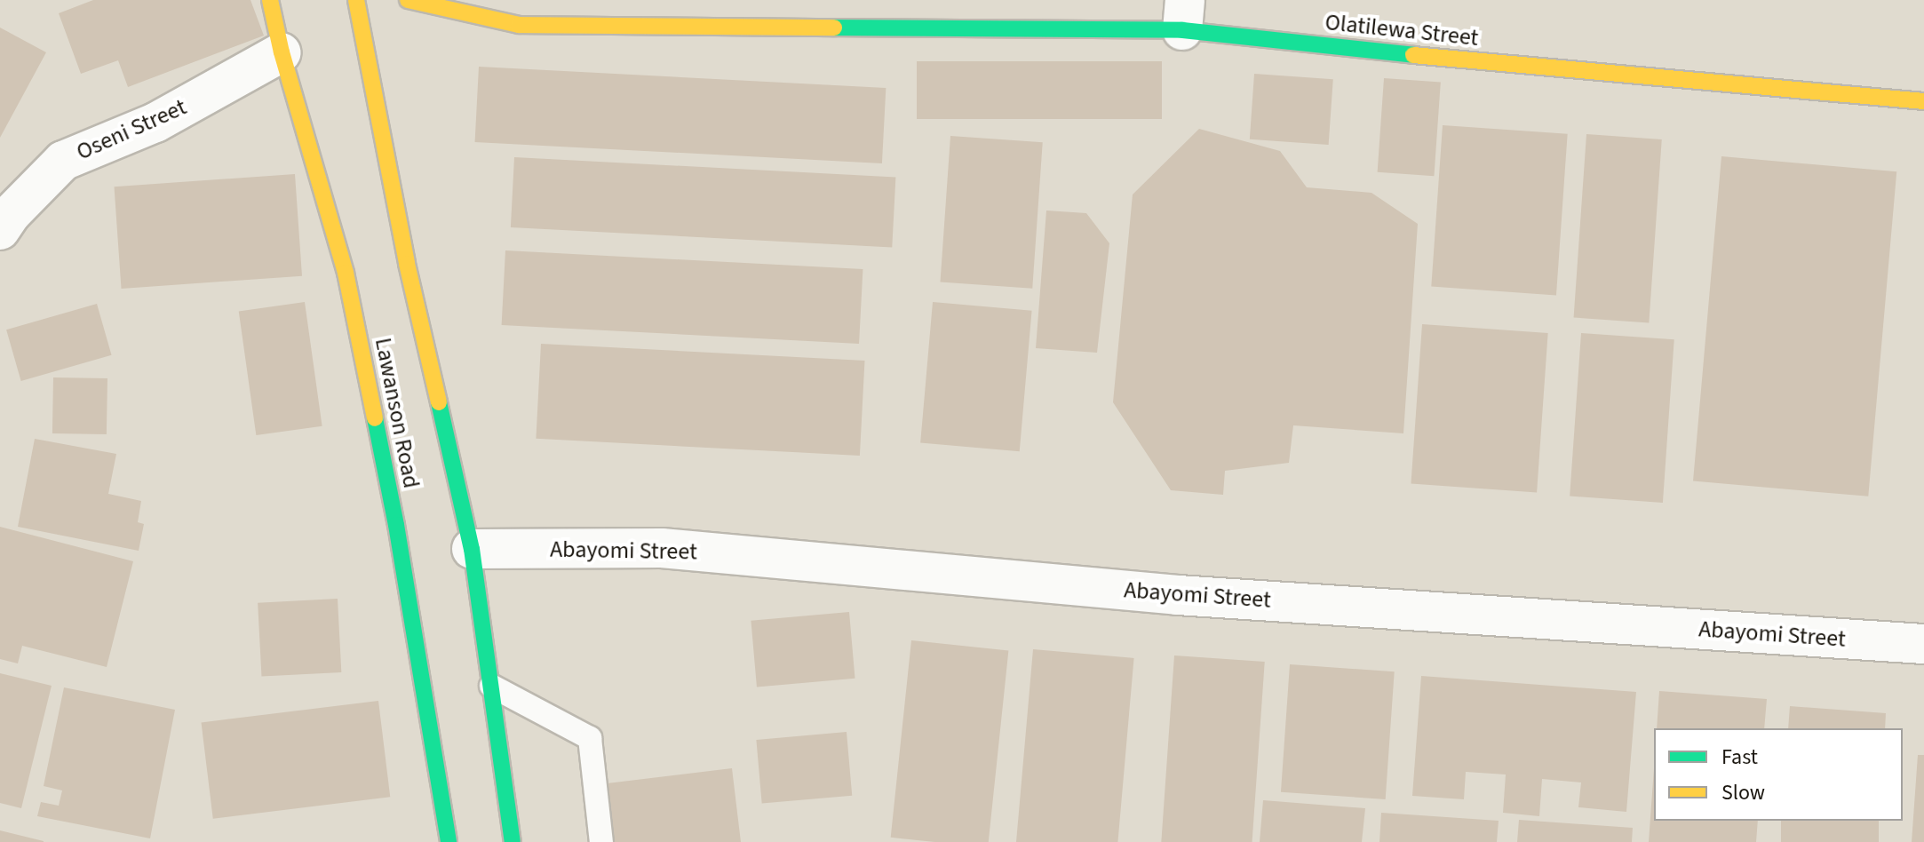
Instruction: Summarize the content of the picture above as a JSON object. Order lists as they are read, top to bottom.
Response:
{
  "streets": {
    "main road": ["Olatilewa Street", "Lawanson Road"],
    "street": ["Oseni Street", "Abayomi Street"]
  },
  "crossings": [
    ["Oseni Street", "Lawanson Road"],
    ["Lawanson Road", "Abayomi Street"]
  ],
  "legend": ["Fast", "Slow"]
}
